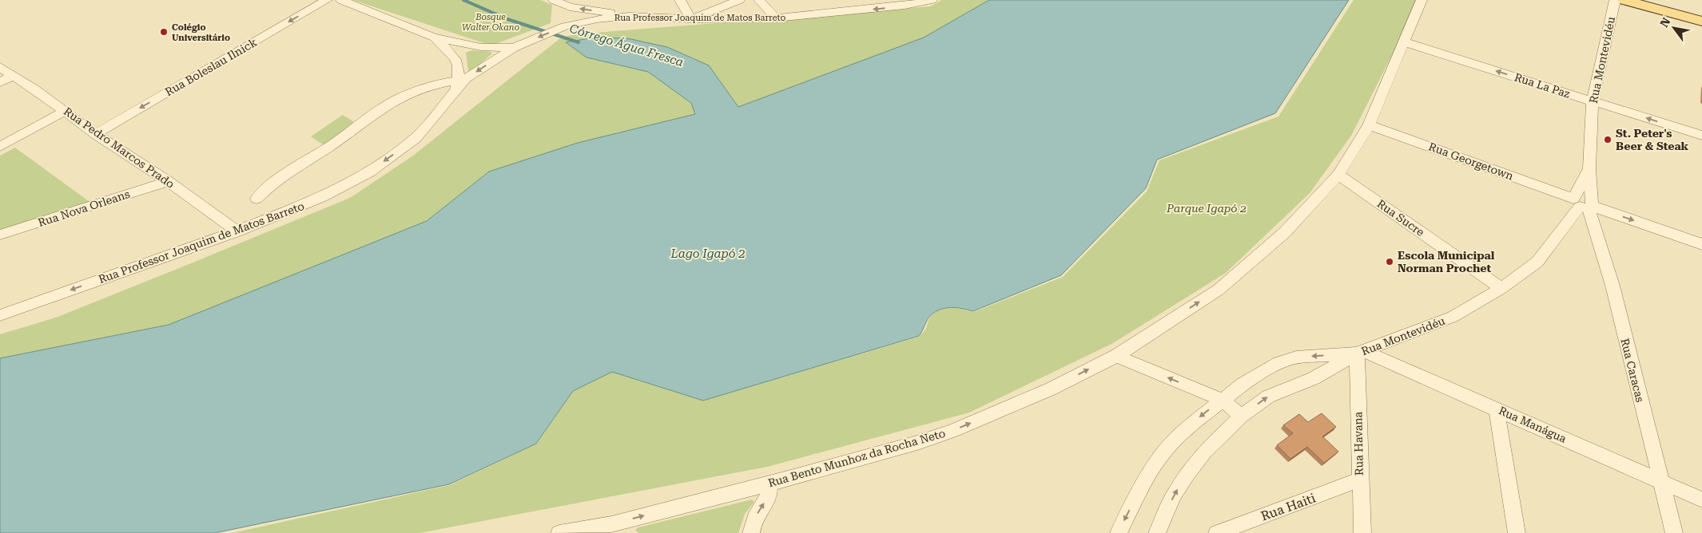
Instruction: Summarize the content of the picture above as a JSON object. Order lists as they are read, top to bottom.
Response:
{
  "streets": {
    "street": [
      "Rua Professor Joaquim de Matos Barreto",
      "Rua Montevidéu",
      "Rua Boleslau Ilnick",
      "Rua La Paz",
      "Rua Pedro Marcos Prado",
      "Rua Georgetown",
      "Rua Nova Orleans",
      "Rua Sucre",
      "Rua Caracas",
      "Rua Manágua",
      "Rua Havana",
      "Rua Bento Munhoz da Rocha Neto",
      "Rua Haiti"
    ]
  },
  "crossings": [
    ["Rua Professor Joaquim de Matos Barreto", "Rua Pedro Marcos Prado"],
    ["Rua Montevidéu", "Rua La Paz"],
    ["Rua Montevidéu", "Rua Georgetown"],
    ["Rua Montevidéu", "Rua Sucre"],
    ["Rua Montevidéu", "Rua Caracas"],
    ["Rua Montevidéu", "Rua Manágua"],
    ["Rua Montevidéu", "Rua Havana"],
    ["Rua Boleslau Ilnick", "Rua Pedro Marcos Prado"],
    ["Rua La Paz", "Rua Bento Munhoz da Rocha Neto"],
    ["Rua Pedro Marcos Prado", "Rua Nova Orleans"],
    ["Rua Georgetown", "Rua Caracas"],
    ["Rua Georgetown", "Rua Bento Munhoz da Rocha Neto"],
    ["Rua Sucre", "Rua Bento Munhoz da Rocha Neto"],
    ["Rua Caracas", "Rua Manágua"],
    ["Rua Manágua", "Rua Havana"],
    ["Rua Havana", "Rua Haiti"]
  ],
  "one_way": [
    "Rua Boleslau Ilnick",
    "Rua La Paz",
    "Rua Georgetown",
    "Rua Bento Munhoz da Rocha Neto"
  ],
  "water": ["Córrego Água Fresca", "Lago Igapó 2"],
  "parks": ["Bosque Walter Okano", "Parque Igapó 2"],
  "places": ["Colégio Universitário", "St. Peter's Beer & Steak", "Escola Municipal Norman Prochet"],
  "north": "top left"
}
